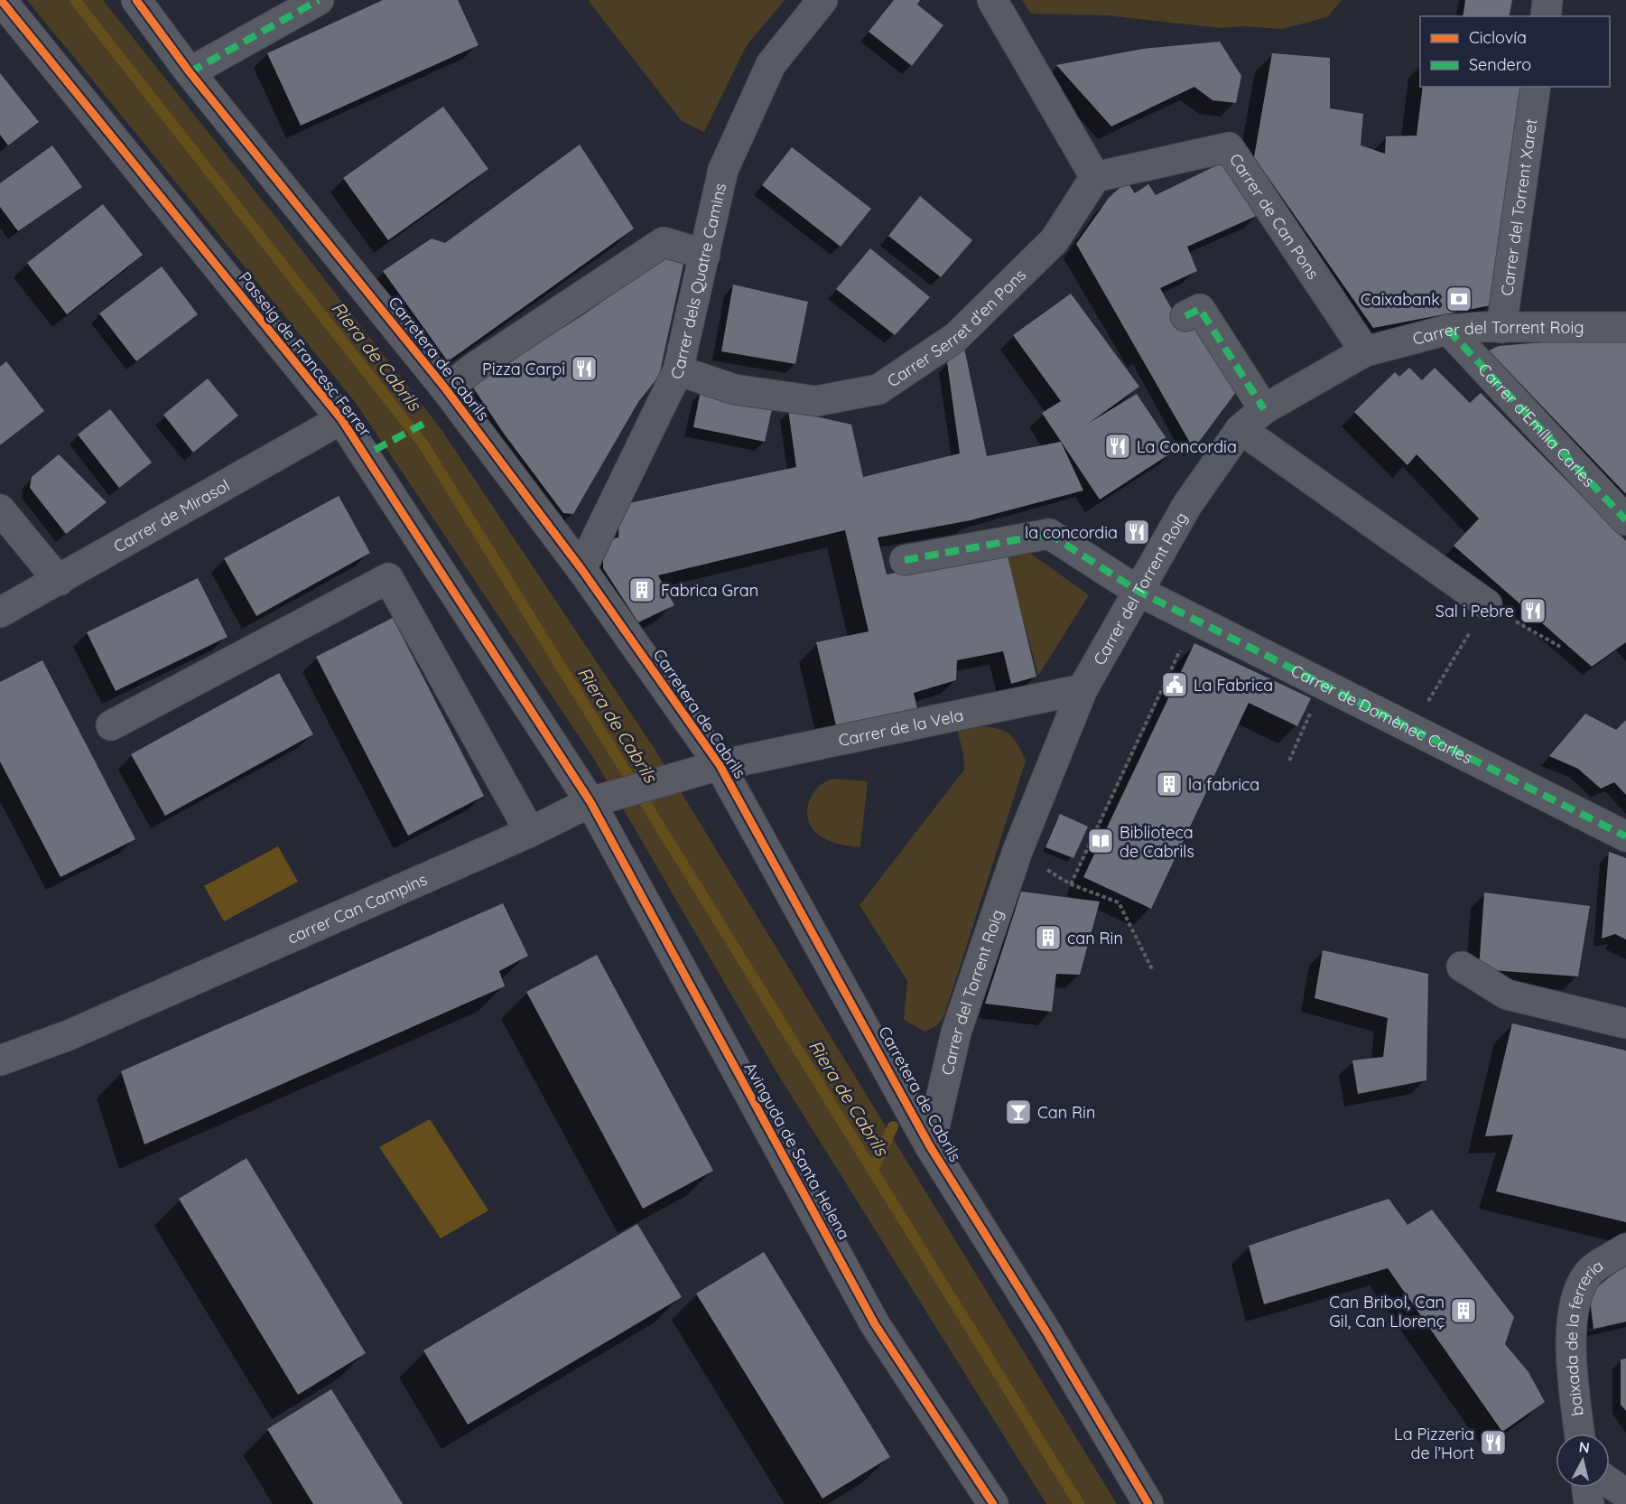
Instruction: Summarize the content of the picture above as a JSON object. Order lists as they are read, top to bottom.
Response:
{
  "streets": {
    "street": [
      "Carrer del Torrent Xaret",
      "Carrer de Can Pons",
      "Carrer dels Quatre Camins",
      "Carrer Serret d'en Pons",
      "Carrer del Torrent Roig",
      "Passeig de Francesc Ferrer",
      "Carretera de Cabrils",
      "Carrer d'Emília Carles",
      "Carrer de Mirasol",
      "Carrer de Domènec Carles",
      "Carrer de la Vela",
      "carrer Can Campins",
      "Avinguda de Santa Helena",
      "baixada de la ferreria"
    ]
  },
  "crossings": [
    ["Carrer del Torrent Xaret", "Carrer del Torrent Roig"],
    ["Carrer de Can Pons", "Carrer Serret d'en Pons"],
    ["Carrer de Can Pons", "Carrer del Torrent Roig"],
    ["Carrer dels Quatre Camins", "Carrer Serret d'en Pons"],
    ["Carrer dels Quatre Camins", "Carretera de Cabrils"],
    ["Carrer del Torrent Roig", "Carretera de Cabrils"],
    ["Carrer del Torrent Roig", "Carrer d'Emília Carles"],
    ["Carrer del Torrent Roig", "Carrer de Domènec Carles"],
    ["Carrer del Torrent Roig", "Carrer de la Vela"],
    ["Passeig de Francesc Ferrer", "Carrer de Mirasol"],
    ["Passeig de Francesc Ferrer", "carrer Can Campins"],
    ["Passeig de Francesc Ferrer", "Avinguda de Santa Helena"],
    ["Carretera de Cabrils", "Carrer de la Vela"],
    ["Carretera de Cabrils", "carrer Can Campins"],
    ["Carrer de la Vela", "carrer Can Campins"],
    ["carrer Can Campins", "Avinguda de Santa Helena"]
  ],
  "water": ["Riera de Cabrils"],
  "places": {
    "bank": ["Caixabank"],
    "restaurant": [
      "Pizza Carpi",
      "La Concordia",
      "la concordia",
      "Sal i Pebre",
      "La Pizzeria de l’Hort"
    ],
    "building": [
      "Fabrica Gran",
      "la fabrica",
      "can Rin",
      "Can Bribol, Can Gil, Can Llorenç"
    ],
    "public building": ["La Fabrica"],
    "library": ["Biblioteca de Cabrils"],
    "bar": ["Can Rin"]
  },
  "legend": ["Ciclovía", "Sendero"],
  "north": "top"
}
